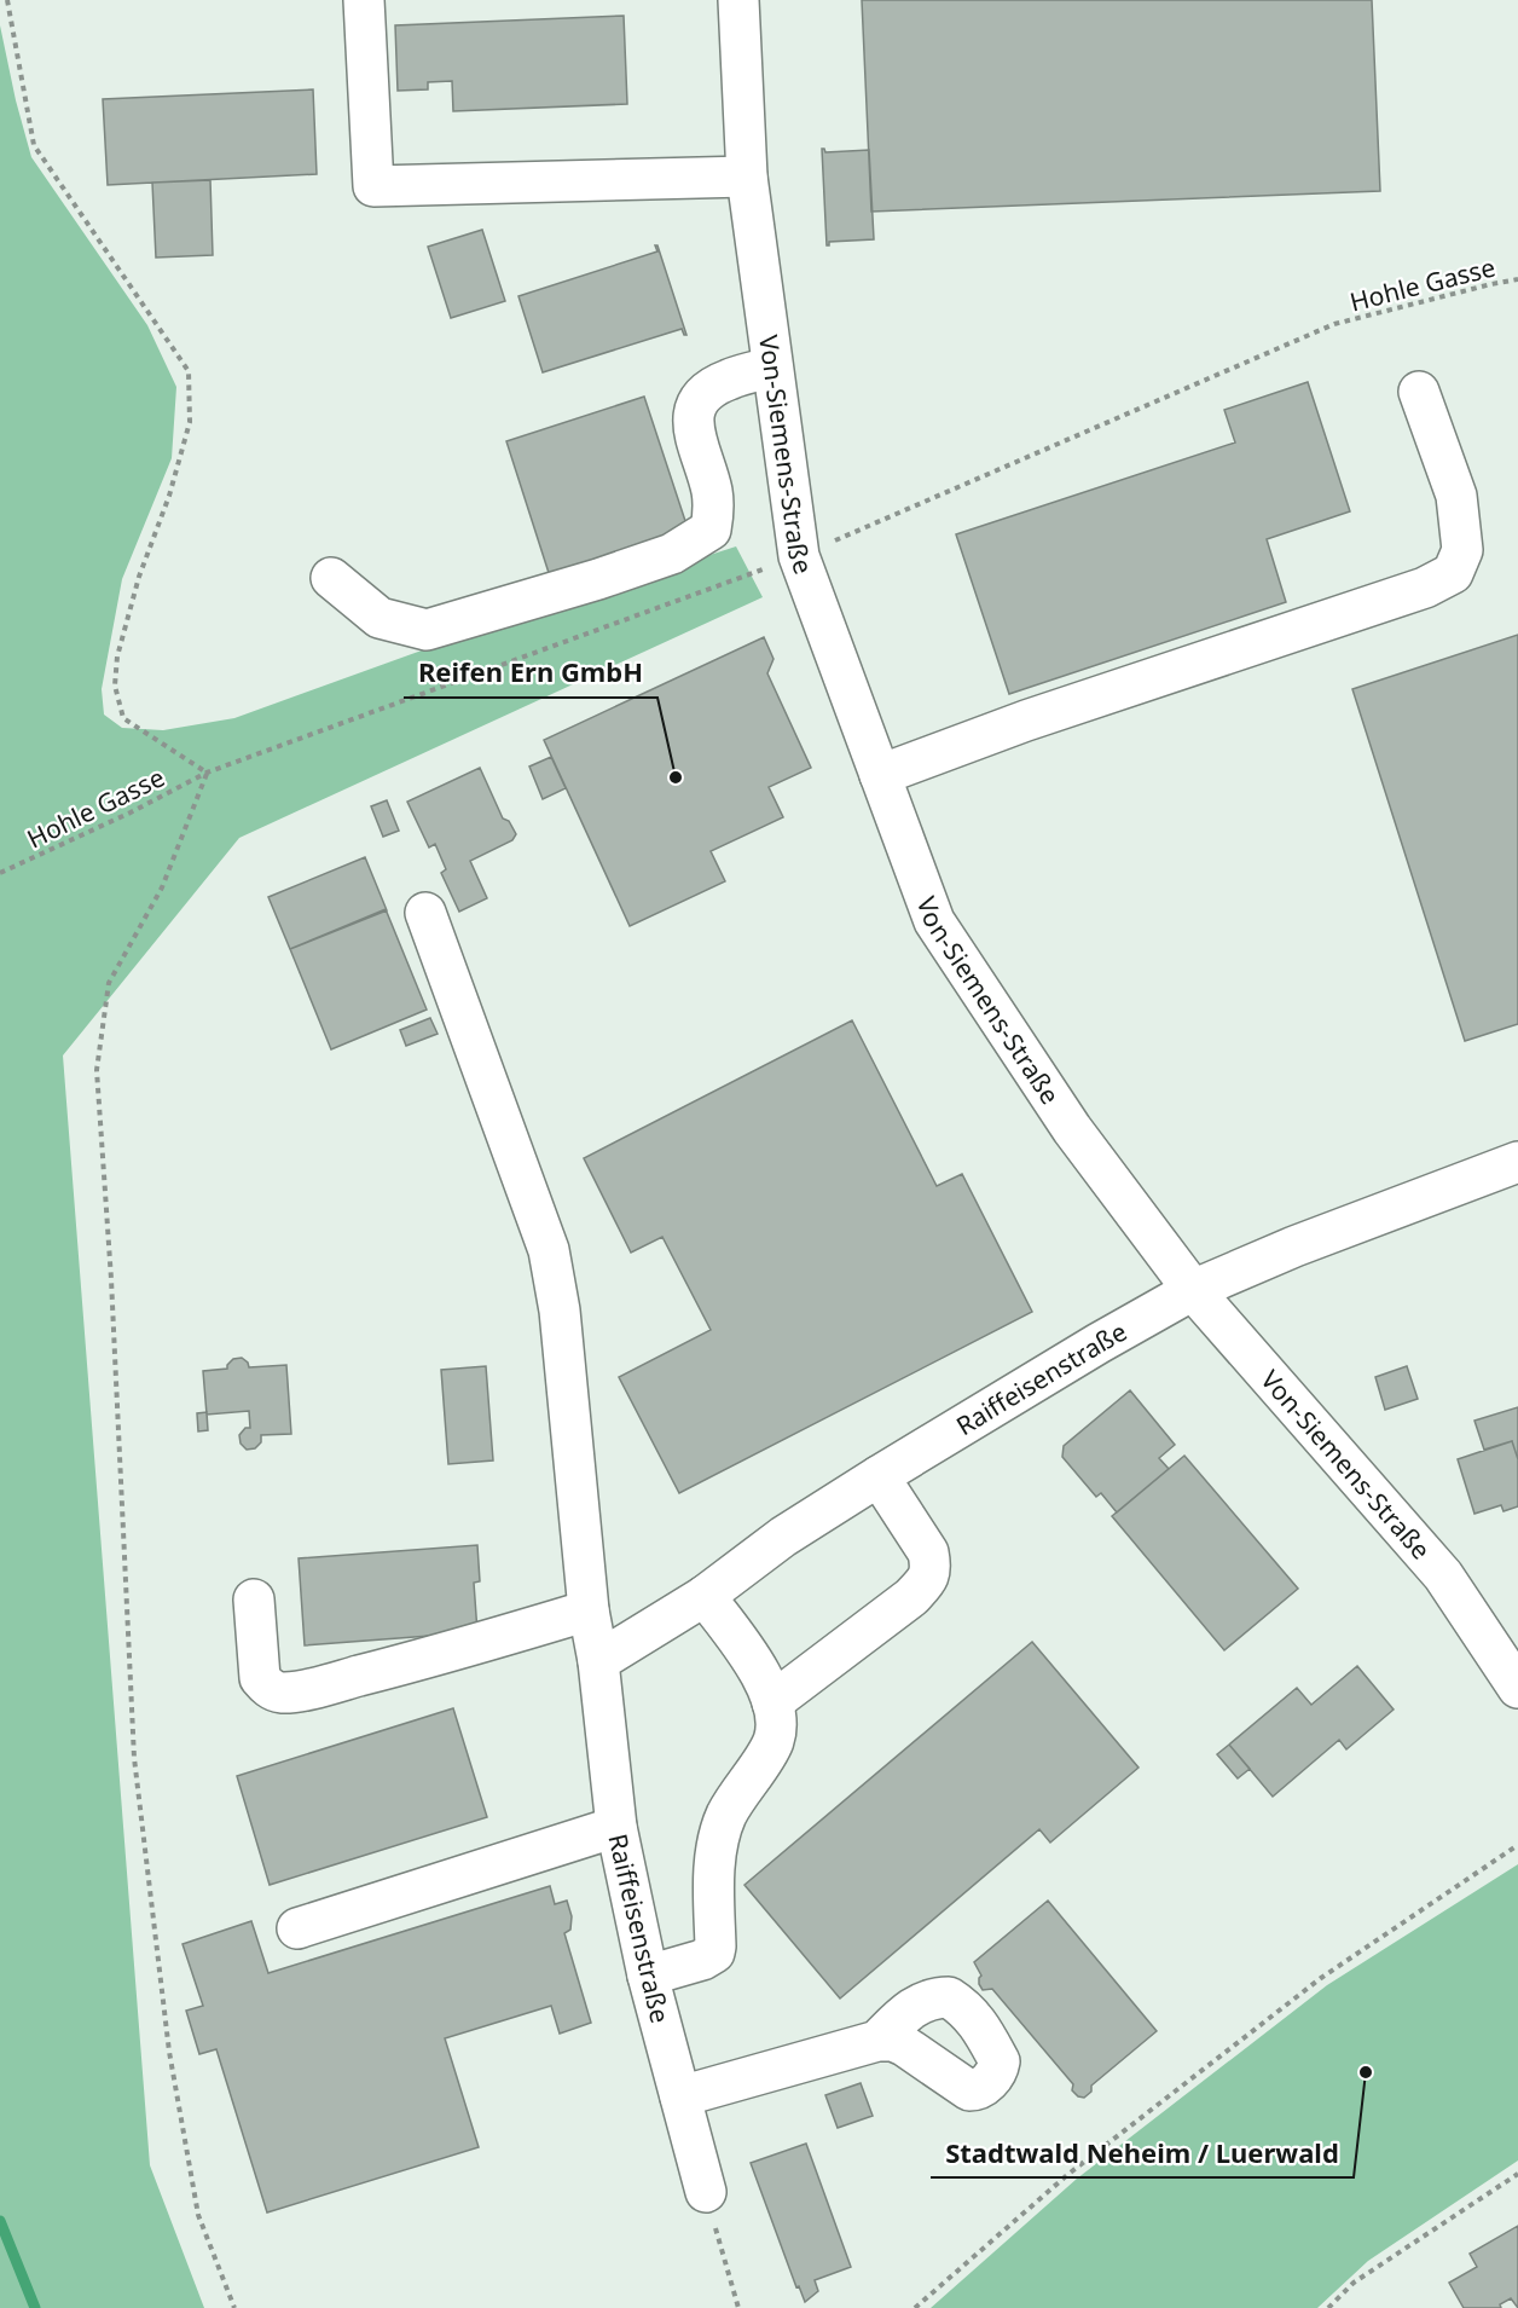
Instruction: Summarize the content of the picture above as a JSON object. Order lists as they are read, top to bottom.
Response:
{
  "streets": {
    "street": ["Von-Siemens-Straße", "Raiffeisenstraße"],
    "path": ["Hohle Gasse"]
  },
  "crossings": [
    ["Von-Siemens-Straße", "Raiffeisenstraße"]
  ],
  "places": ["Reifen Ern GmbH", "Stadtwald Neheim / Luerwald"]
}
